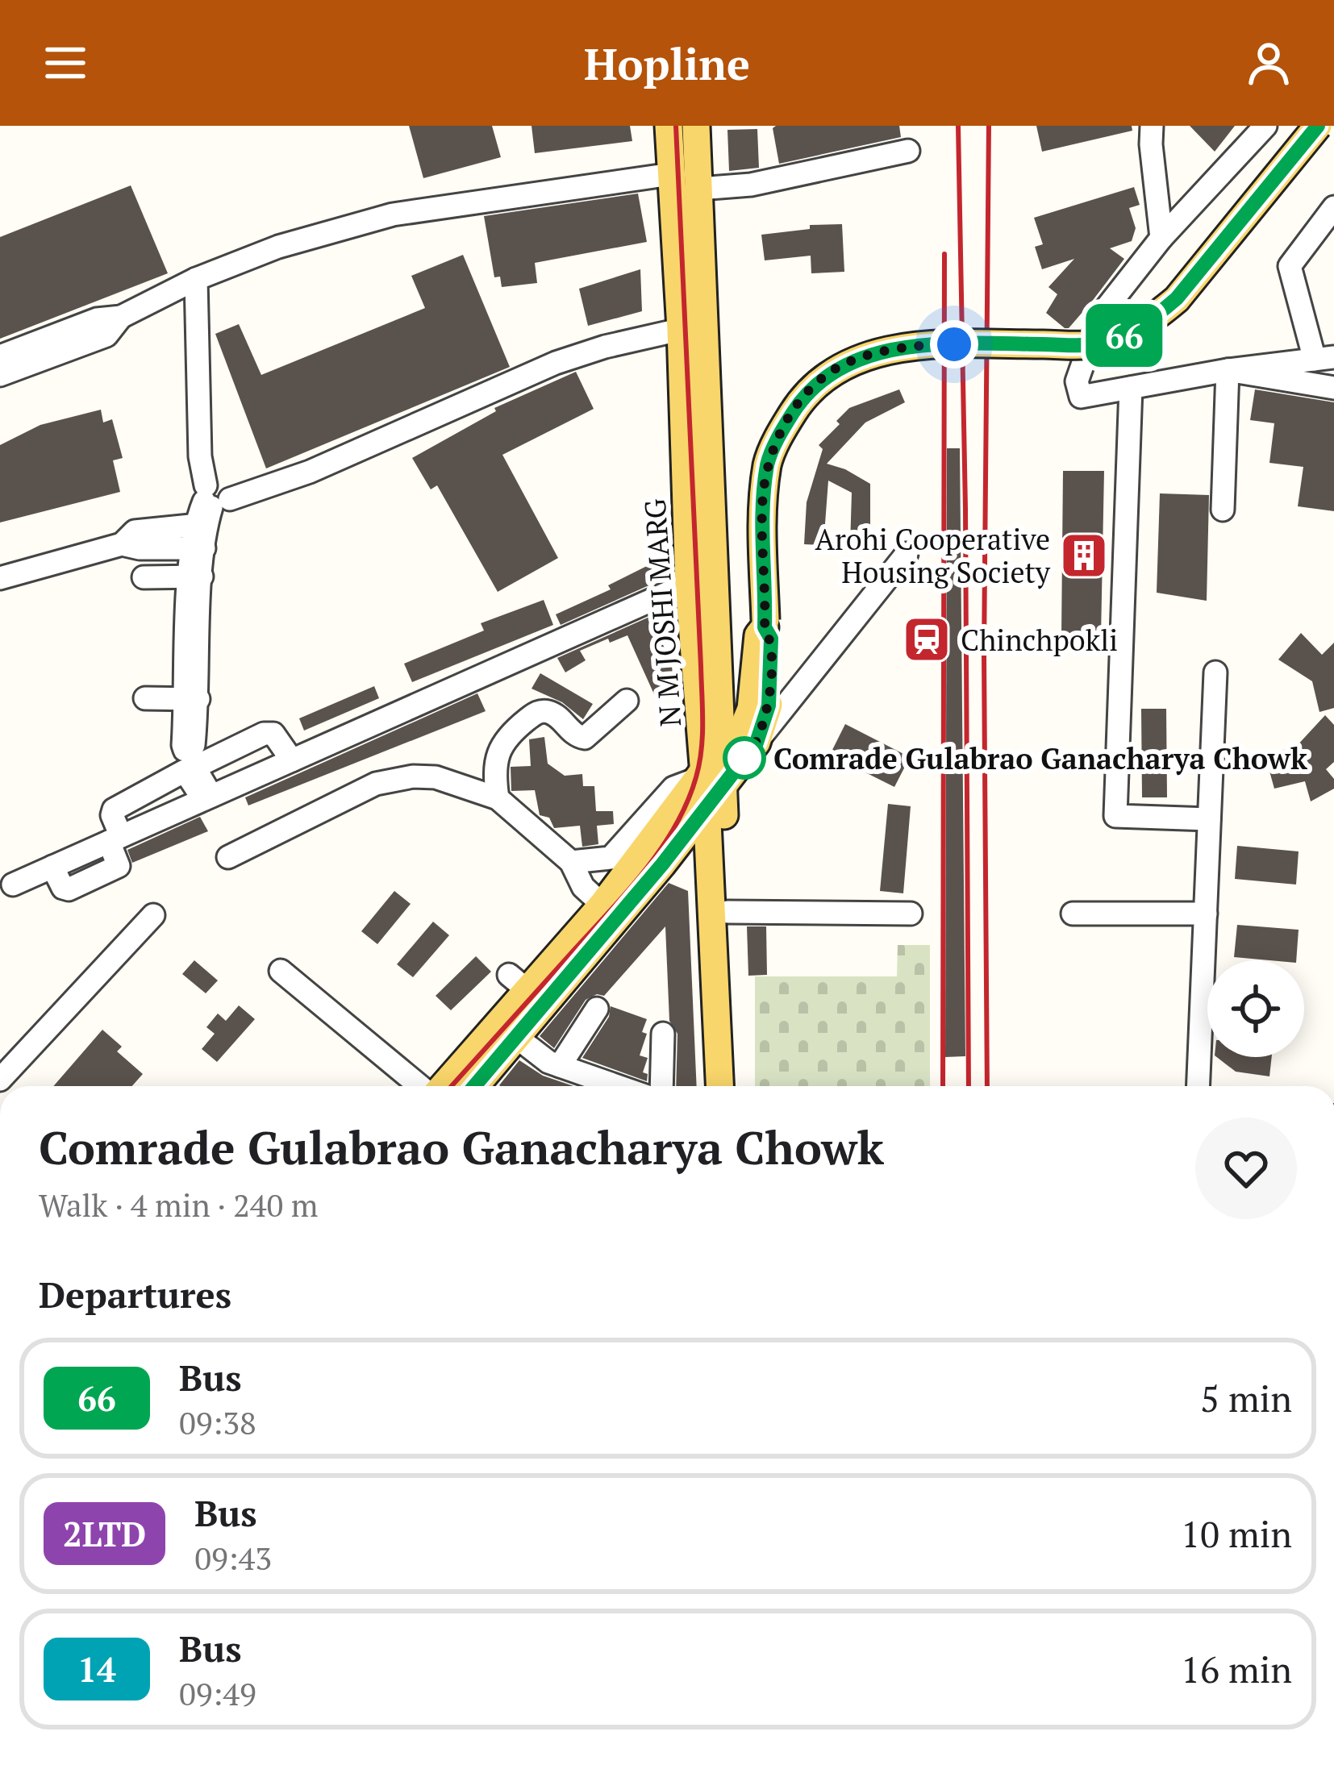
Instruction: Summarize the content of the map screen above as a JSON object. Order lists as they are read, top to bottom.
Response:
{
  "streets": {
    "main road": ["N M JOSHI MARG"]
  },
  "places": {
    "building": ["Arohi Cooperative Housing Society"],
    "station": ["Chinchpokli"],
    "other": ["Comrade Gulabrao Ganacharya Chowk"]
  },
  "lines": ["bus line 66"],
  "page": {
    "header": "Hopline",
    "on_map": "66",
    "heading": [
      ["Comrade Gulabrao Ganacharya Chowk", "Walk · 4 min · 240 m"],
      "Departures"
    ],
    "list": [
      {
        "mark": "66",
        "name": "Bus",
        "note": "09:38",
        "value": "5 min"
      },
      {
        "mark": "2LTD",
        "name": "Bus",
        "note": "09:43",
        "value": "10 min"
      },
      {
        "mark": "14",
        "name": "Bus",
        "note": "09:49",
        "value": "16 min"
      }
    ]
  }
}
